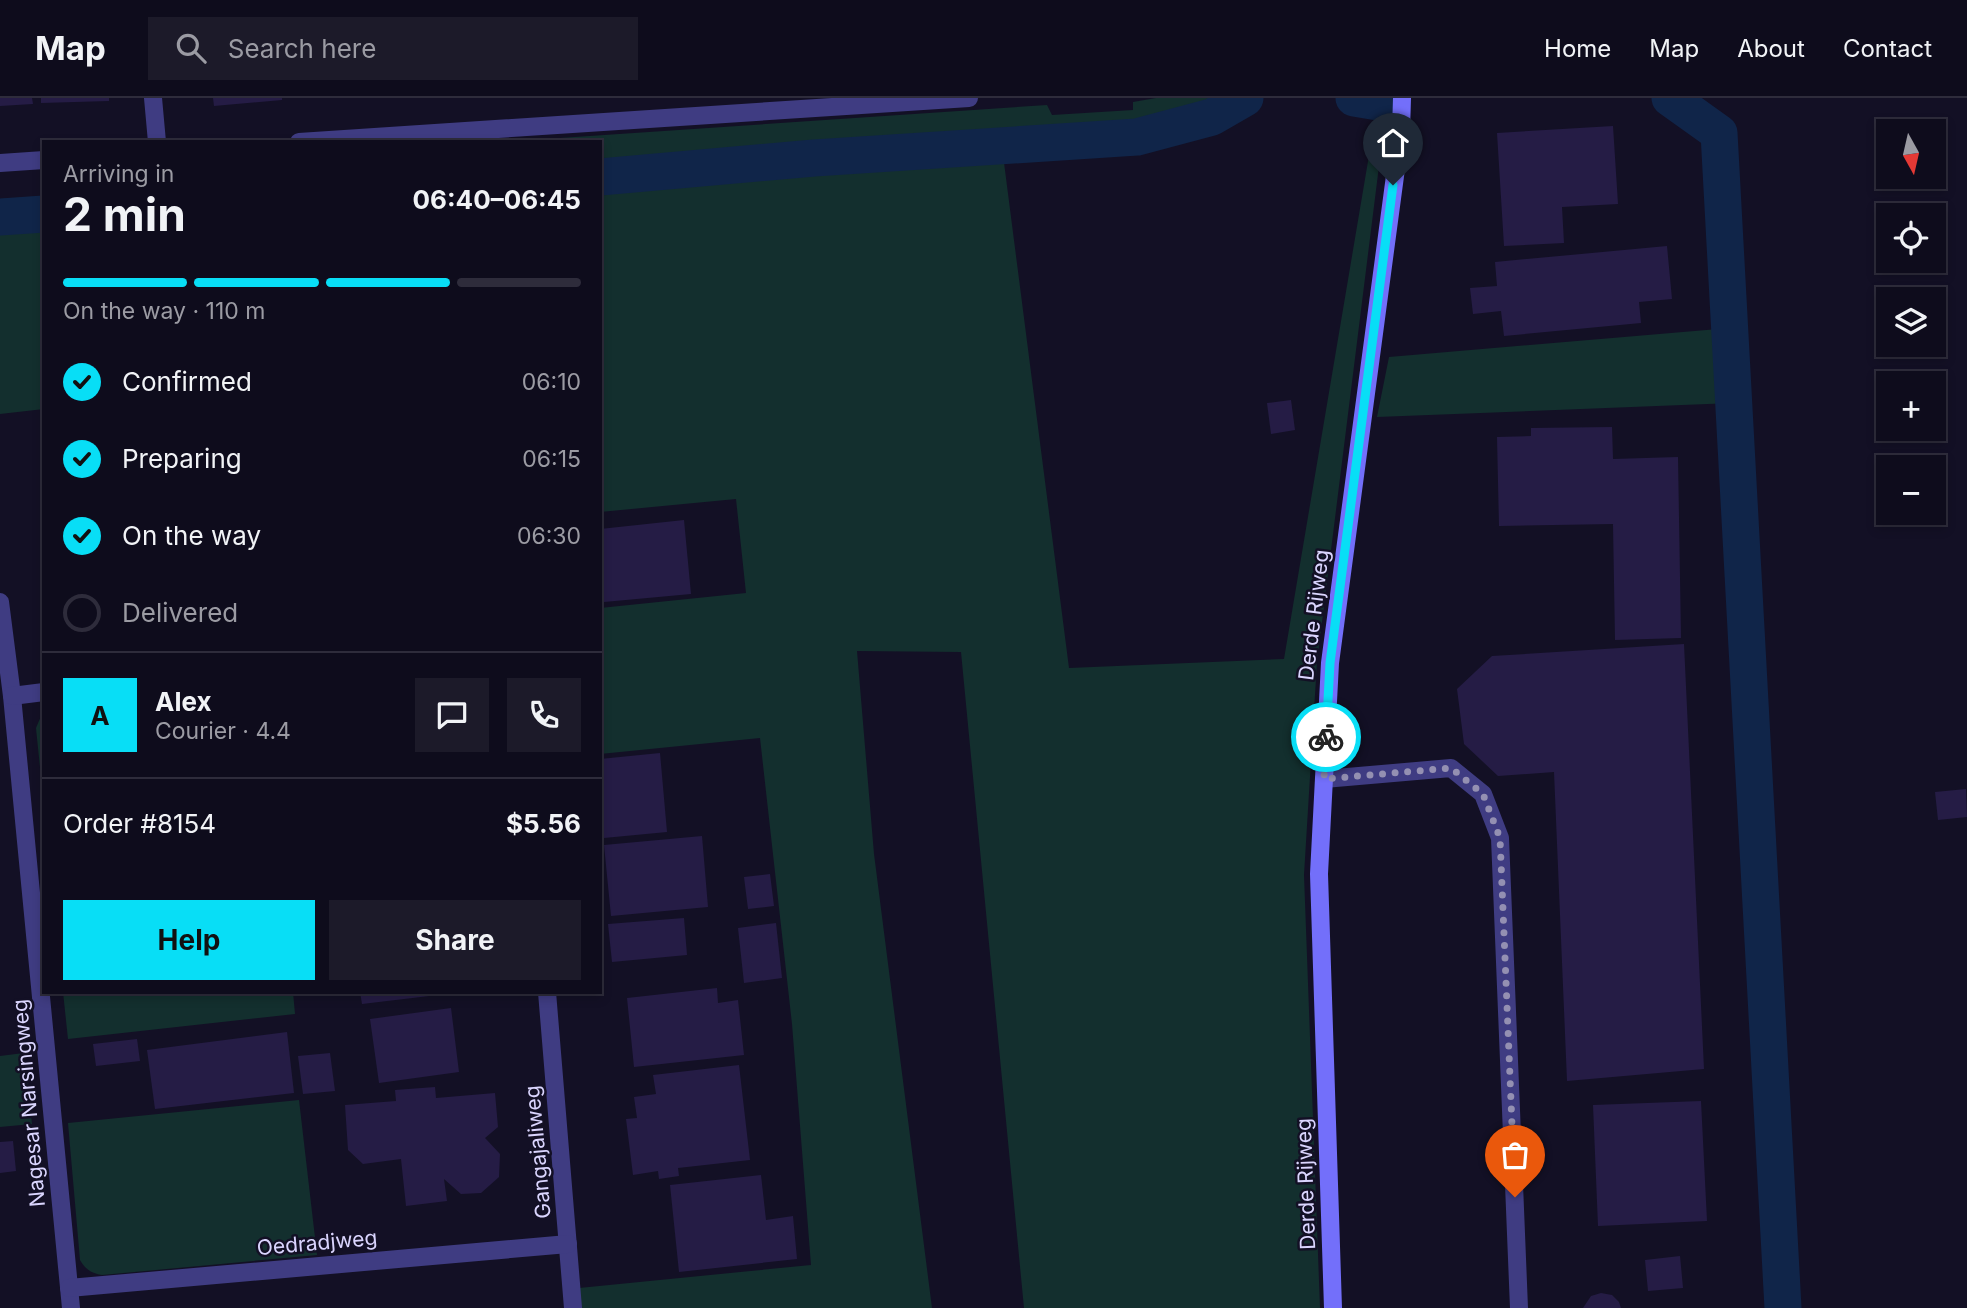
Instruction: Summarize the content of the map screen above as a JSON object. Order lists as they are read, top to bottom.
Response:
{
  "streets": {
    "street": [
      "Derde Rijweg",
      "Nagesar Narsingweg",
      "Gangajaliweg",
      "Oedradjweg"
    ]
  },
  "crossings": [
    ["Nagesar Narsingweg", "Oedradjweg"],
    ["Gangajaliweg", "Oedradjweg"]
  ],
  "north": "bottom",
  "page": {
    "header": "Map",
    "search": "Search here",
    "nav": [
      "Home",
      "Map",
      "About",
      "Contact"
    ],
    "map_buttons": ["+", "−"],
    "heading": ["2 min", "Arriving in", "06:40–06:45"],
    "panel": [
      "Alex",
      "Courier · 4.4",
      "Order #8154",
      "$5.56"
    ],
    "bar": "On the way · 110 m",
    "list": [
      ["Confirmed", "06:10"],
      ["Preparing", "06:15"],
      ["On the way", "06:30"],
      "Delivered"
    ],
    "round": "A",
    "buttons": ["Help", "Share"]
  }
}
